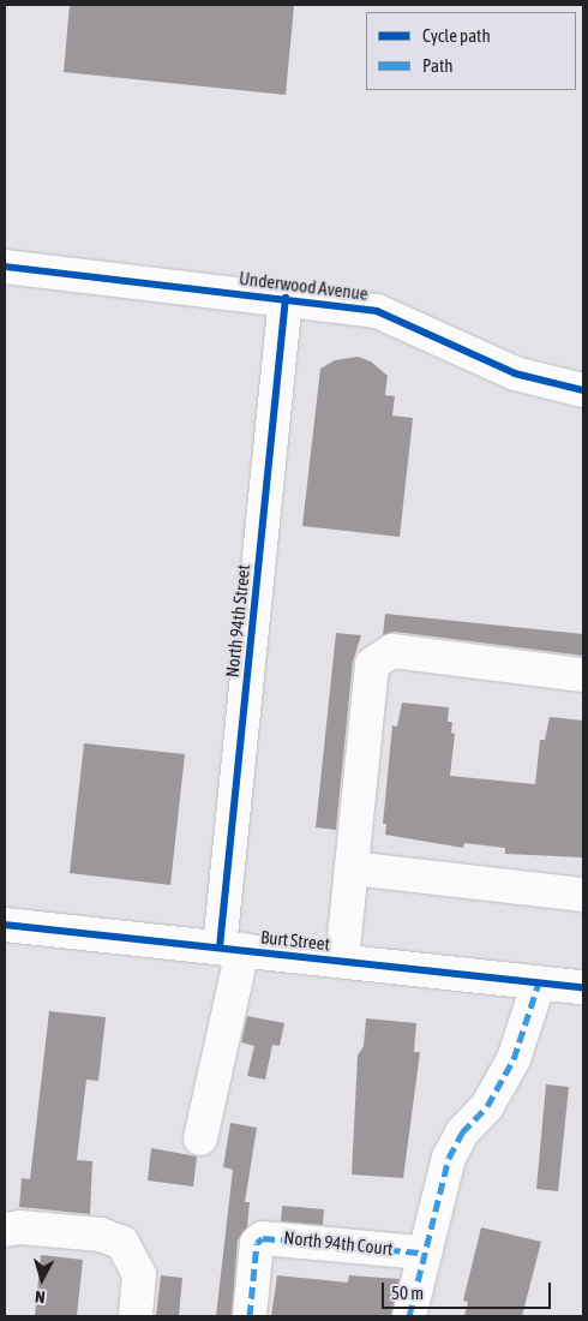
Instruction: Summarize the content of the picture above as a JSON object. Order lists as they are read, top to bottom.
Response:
{
  "streets": {
    "street": [
      "Underwood Avenue",
      "North 94th Street",
      "Burt Street",
      "North 94th Court"
    ]
  },
  "crossings": [
    ["Underwood Avenue", "North 94th Street"],
    ["North 94th Street", "Burt Street"]
  ],
  "legend": ["Cycle path", "Path"],
  "scale_bar": "50 m",
  "north": "bottom"
}
